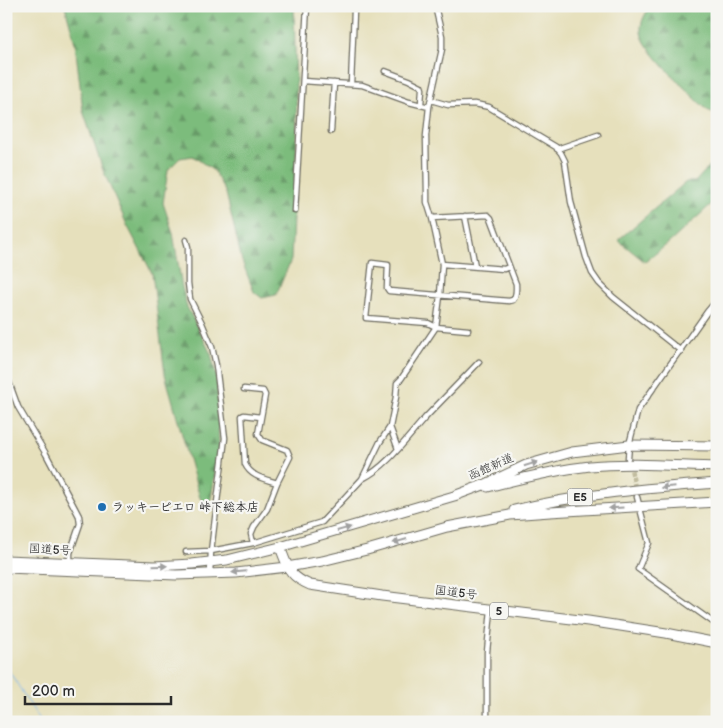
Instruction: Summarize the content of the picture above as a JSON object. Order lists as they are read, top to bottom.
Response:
{
  "streets": {
    "highway": [
      "函館新道",
      "E5",
      "国道5号",
      "5"
    ]
  },
  "crossings": [
    ["函館新道", "国道5号"]
  ],
  "places": ["ラッキーピエロ 峠下総本店"],
  "scale_bar": "200 m"
}
